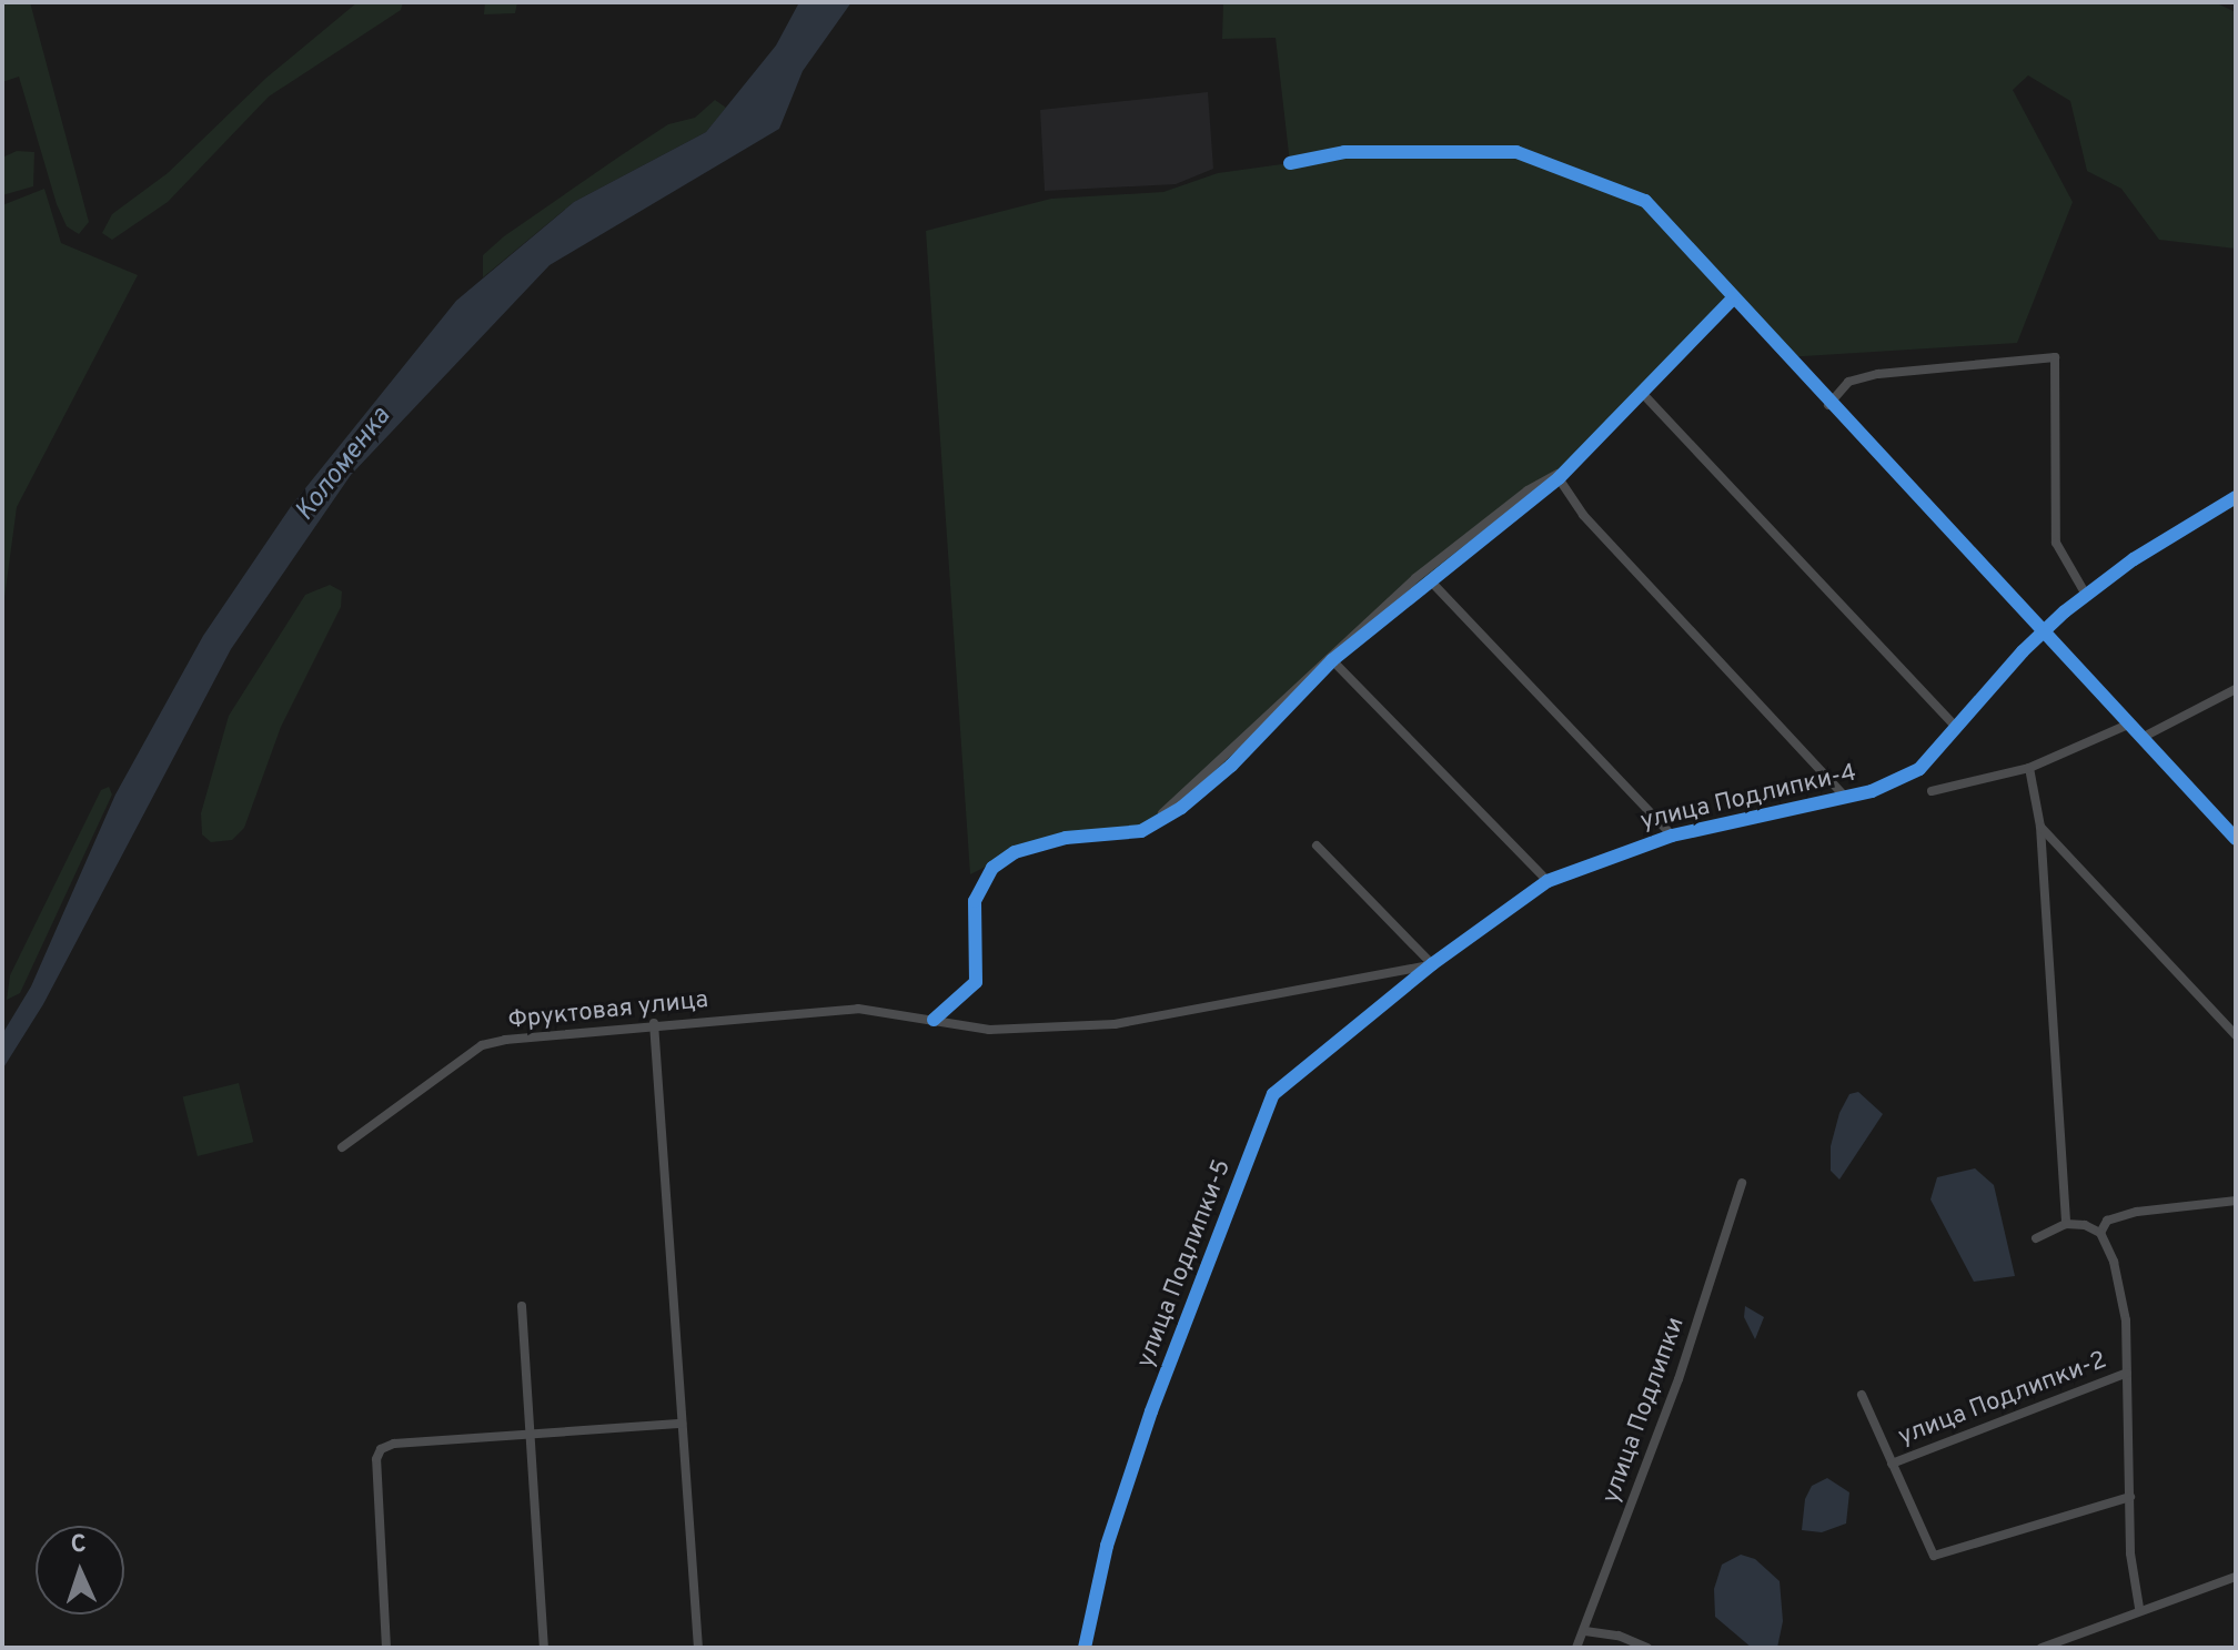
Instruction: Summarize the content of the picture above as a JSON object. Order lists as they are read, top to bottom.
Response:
{
  "streets": {
    "street": [
      "улица Подлипки-4",
      "Фруктовая улица",
      "улица Подлипки-5",
      "улица Подлипки-2",
      "улица Подлипки"
    ]
  },
  "crossings": [
    ["улица Подлипки-4", "Фруктовая улица"],
    ["улица Подлипки-4", "улица Подлипки-5"],
    ["Фруктовая улица", "улица Подлипки-5"]
  ],
  "water": ["Коломенка"],
  "north": "top"
}
